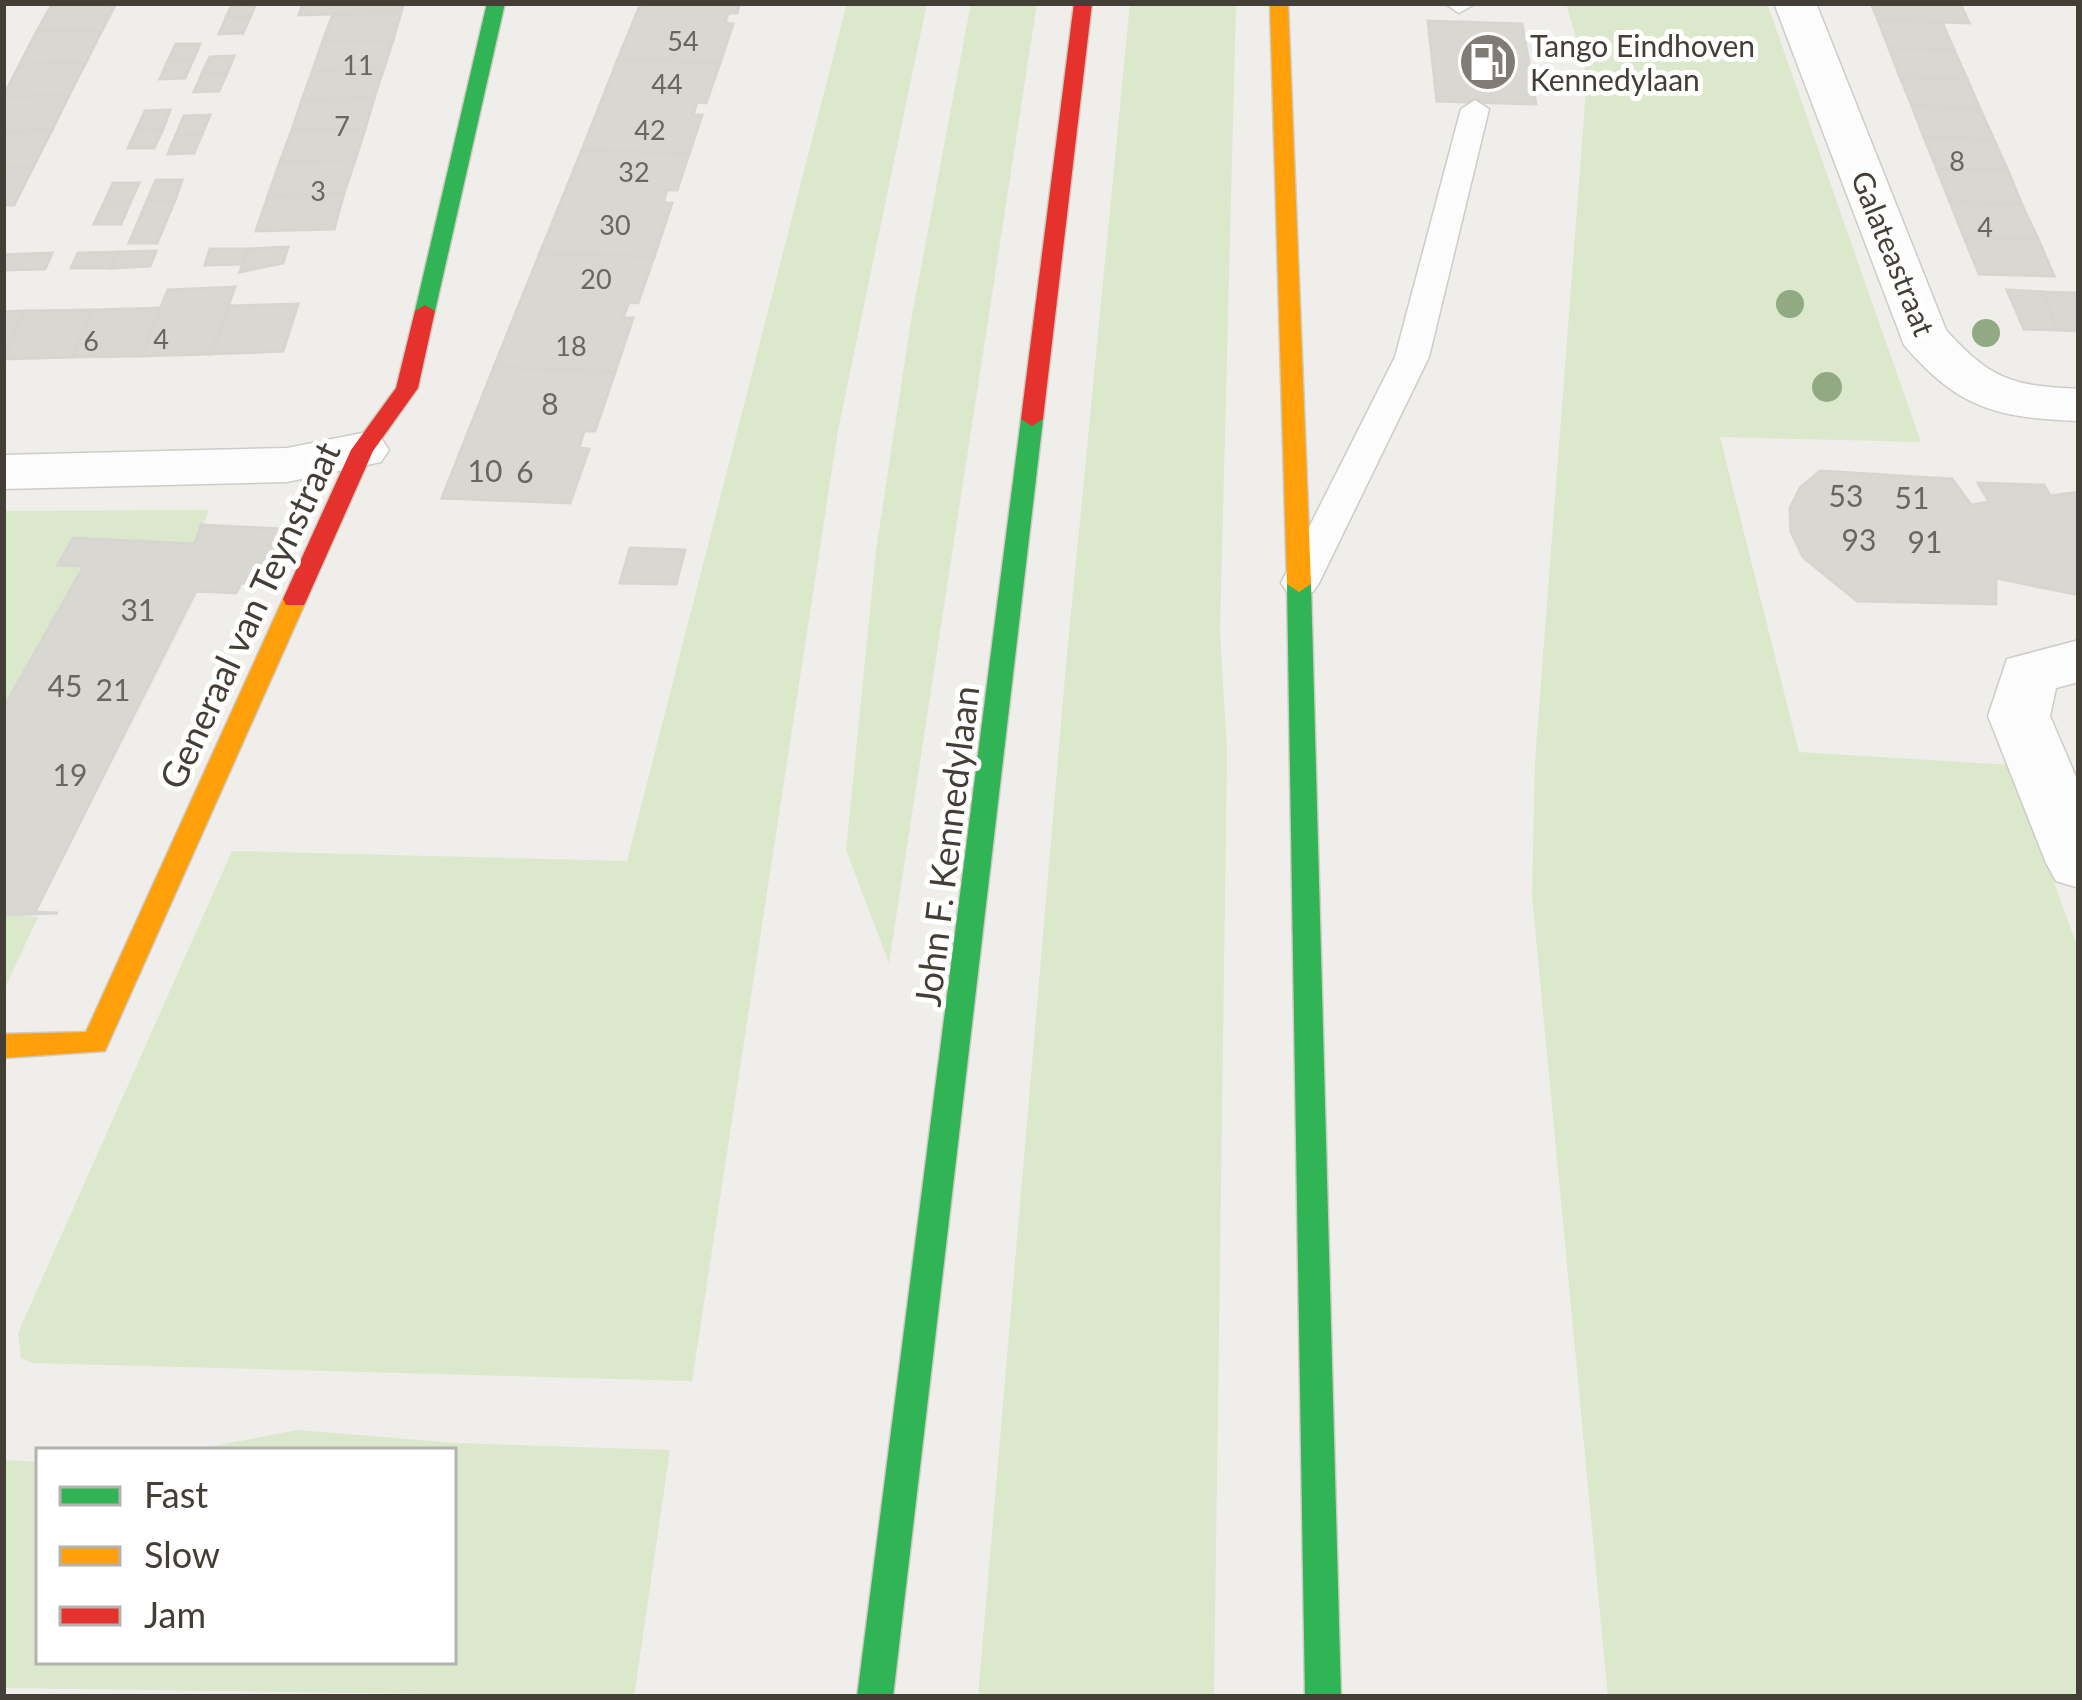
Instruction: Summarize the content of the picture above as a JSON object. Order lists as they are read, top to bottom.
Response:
{
  "streets": {
    "main road": ["Generaal van Teynstraat", "John F. Kennedylaan"],
    "street": ["Galateastraat"]
  },
  "places": {
    "fuel station": ["Tango Eindhoven Kennedylaan"]
  },
  "house_numbers": [
    "54",
    "11",
    "44",
    "7",
    "42",
    "8",
    "32",
    "3",
    "30",
    "4",
    "20",
    "4",
    "6",
    "18",
    "8",
    "10",
    "6",
    "53",
    "51",
    "93",
    "91",
    "31",
    "45",
    "21",
    "19"
  ],
  "legend": ["Fast", "Slow", "Jam"]
}
